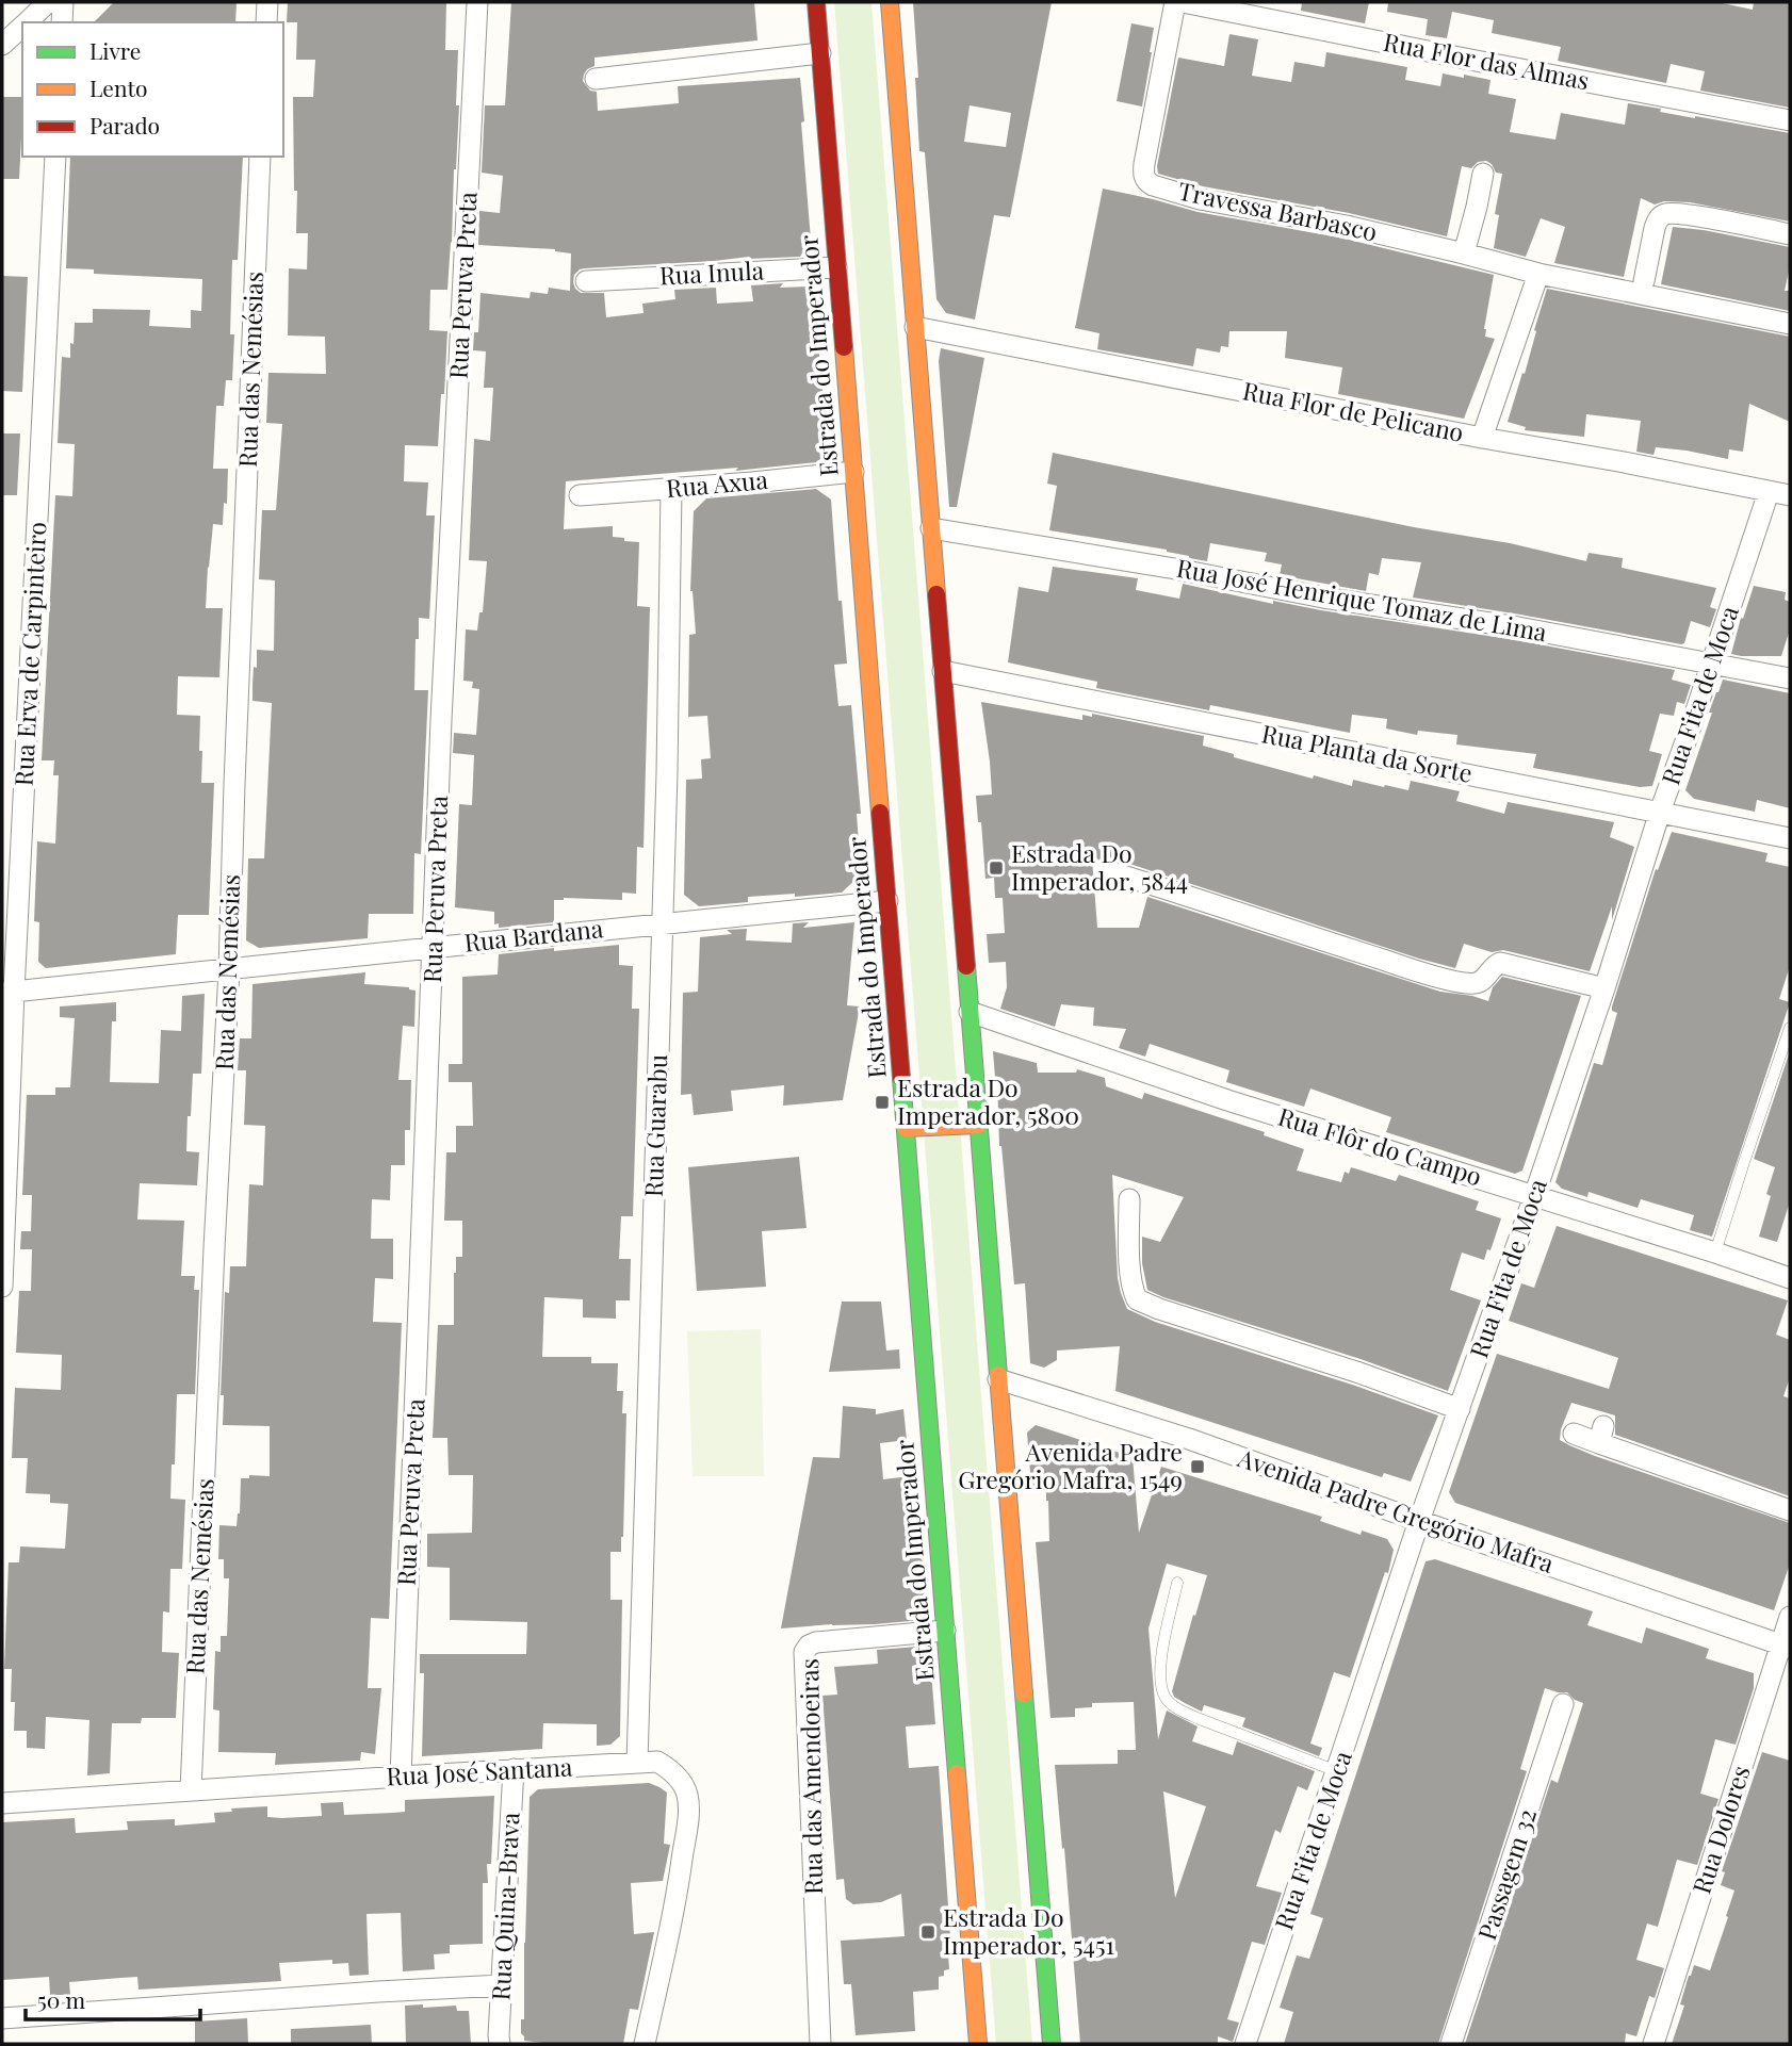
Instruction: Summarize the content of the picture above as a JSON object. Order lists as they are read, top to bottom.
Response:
{
  "streets": {
    "main road": ["Estrada do Imperador"],
    "street": [
      "Rua Flor das Almas",
      "Travessa Barbasco",
      "Rua Inula",
      "Rua Peruva Preta",
      "Rua das Nemésias",
      "Rua Flor de Pelicano",
      "Rua Axua",
      "Rua José Henrique Tomaz de Lima",
      "Rua Erva de Carpinteiro",
      "Rua Fita de Moca",
      "Rua Planta da Sorte",
      "Rua Bardana",
      "Rua Guarabu",
      "Rua Flôr do Campo",
      "Avenida Padre Gregório Mafra",
      "Rua José Santana",
      "Rua das Amendoeiras",
      "Rua Dolores",
      "Passagem 32",
      "Rua Quina-Brava"
    ]
  },
  "crossings": [
    ["Rua Inula", "Estrada do Imperador"],
    ["Rua Peruva Preta", "Rua Bardana"],
    ["Rua Peruva Preta", "Rua José Santana"],
    ["Estrada do Imperador", "Rua Axua"],
    ["Estrada do Imperador", "Rua Bardana"],
    ["Estrada do Imperador", "Rua das Amendoeiras"],
    ["Rua das Nemésias", "Rua Bardana"],
    ["Rua das Nemésias", "Rua José Santana"],
    ["Rua Flor de Pelicano", "Rua Fita de Moca"],
    ["Rua Axua", "Rua Guarabu"],
    ["Rua José Henrique Tomaz de Lima", "Rua Fita de Moca"],
    ["Rua Erva de Carpinteiro", "Rua Bardana"],
    ["Rua Fita de Moca", "Rua Planta da Sorte"],
    ["Rua Fita de Moca", "Rua Flôr do Campo"],
    ["Rua Fita de Moca", "Avenida Padre Gregório Mafra"],
    ["Rua Bardana", "Rua Guarabu"],
    ["Rua Guarabu", "Rua José Santana"],
    ["Avenida Padre Gregório Mafra", "Rua Dolores"],
    ["Rua José Santana", "Rua Quina-Brava"]
  ],
  "places": {
    "transit": [
      "Estrada Do Imperador, 5844",
      "Estrada Do Imperador, 5800",
      "Avenida Padre Gregório Mafra, 1549",
      "Estrada Do Imperador, 5451"
    ]
  },
  "legend": ["Livre", "Lento", "Parado"],
  "scale_bar": "50 m"
}
